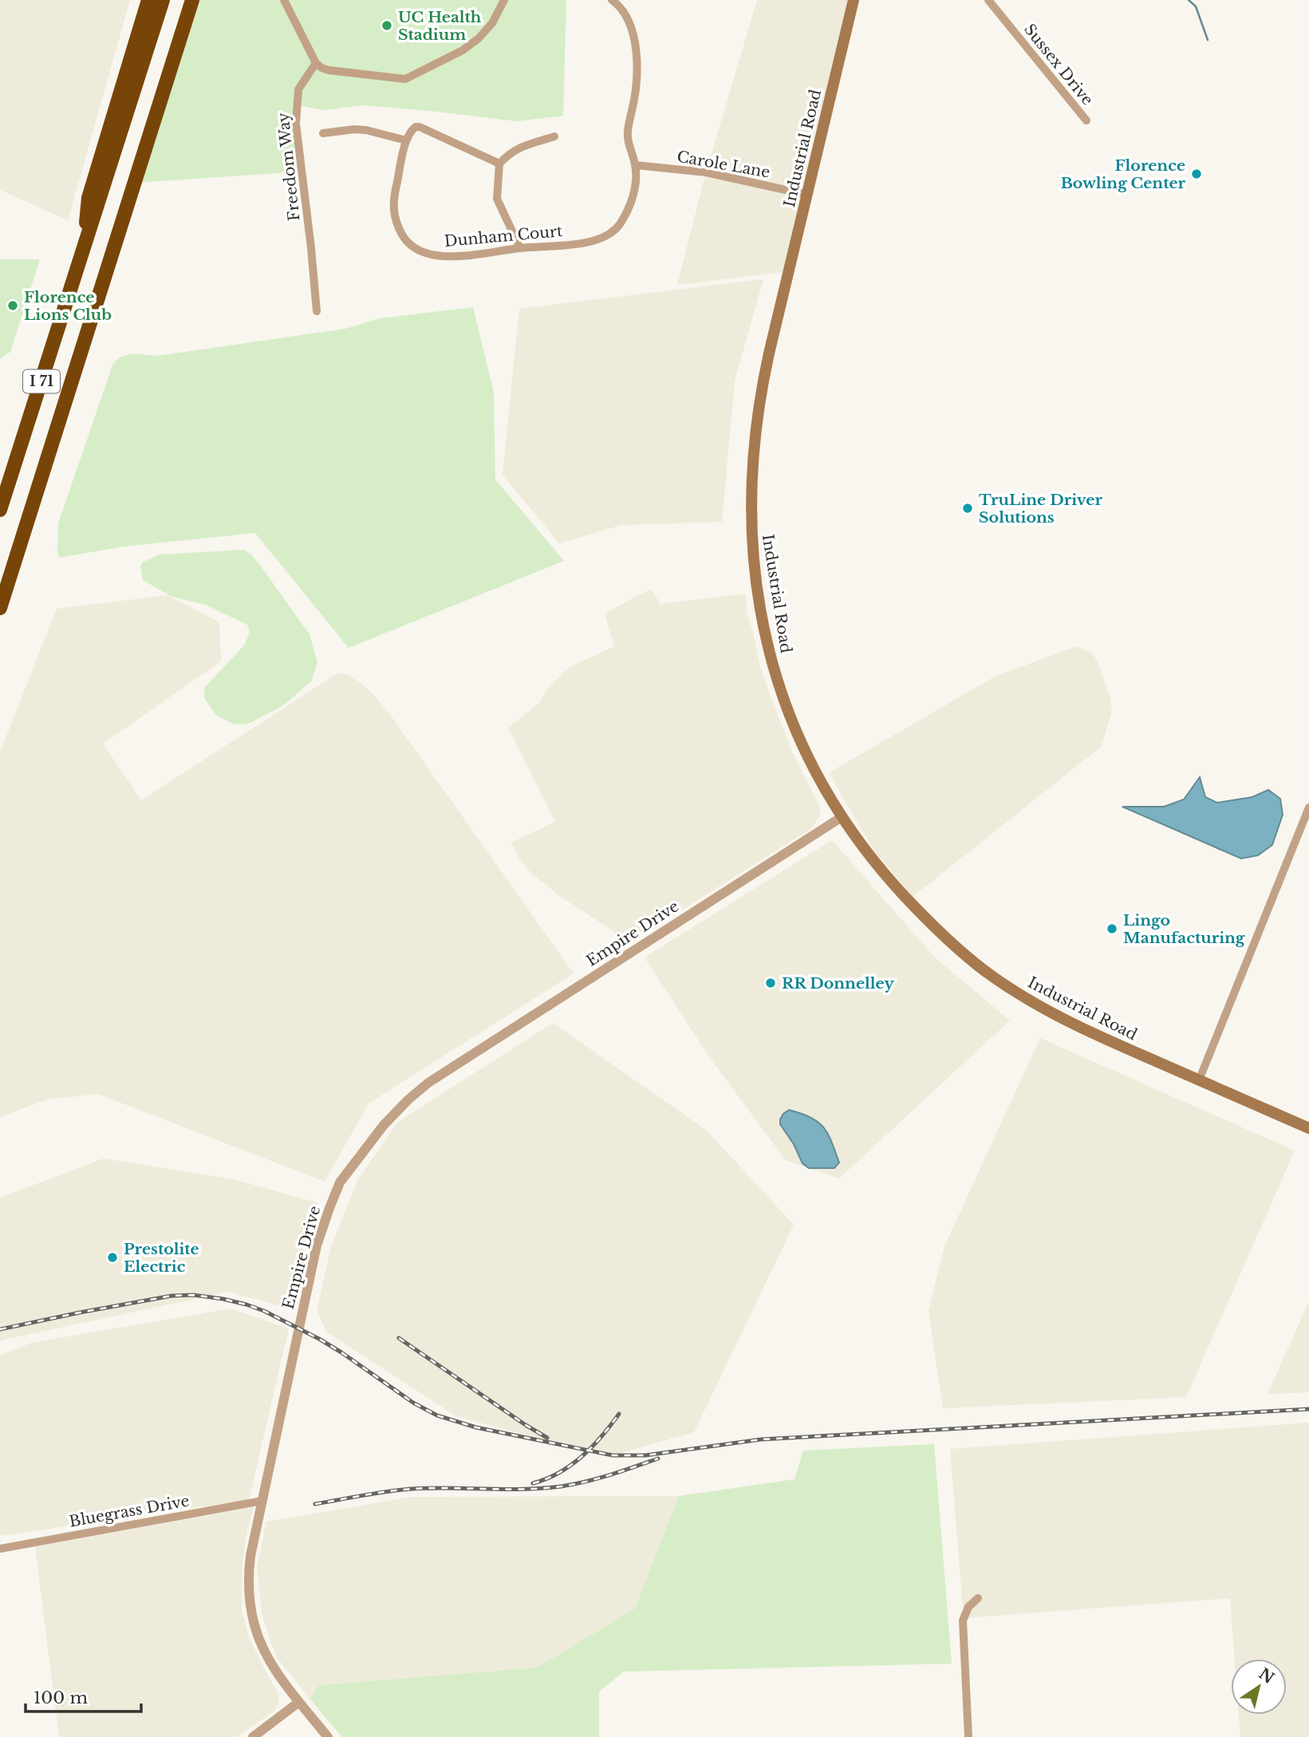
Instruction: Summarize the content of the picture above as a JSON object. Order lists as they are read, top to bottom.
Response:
{
  "streets": {
    "highway": ["I 71"],
    "main road": ["Industrial Road"],
    "street": [
      "Sussex Drive",
      "Carole Lane",
      "Freedom Way",
      "Dunham Court",
      "Empire Drive",
      "Bluegrass Drive"
    ]
  },
  "crossings": [
    ["Industrial Road", "Carole Lane"],
    ["Industrial Road", "Empire Drive"],
    ["Carole Lane", "Dunham Court"],
    ["Empire Drive", "Bluegrass Drive"]
  ],
  "places": [
    "UC Health Stadium",
    "Florence Bowling Center",
    "Florence Lions Club",
    "TruLine Driver Solutions",
    "Lingo Manufacturing",
    "RR Donnelley",
    "Prestolite Electric"
  ],
  "scale_bar": "100 m",
  "north": "top right"
}
